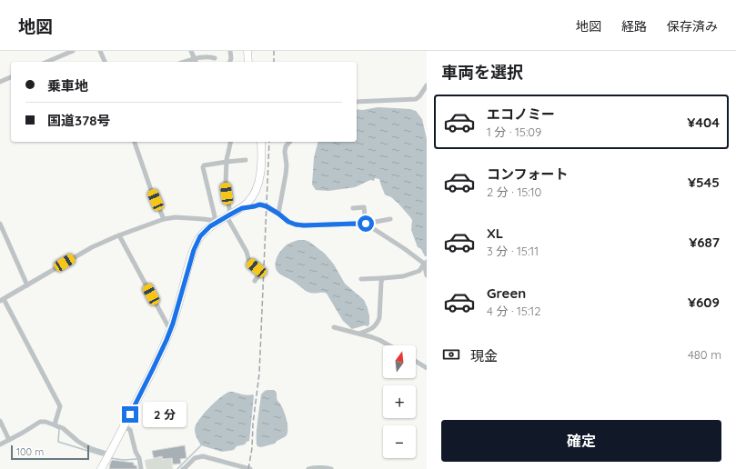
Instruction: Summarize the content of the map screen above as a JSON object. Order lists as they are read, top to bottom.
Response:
{
  "scale_bar": "100 m",
  "north": "top",
  "page": {
    "header": "地図",
    "nav": ["地図", "経路", "保存済み"],
    "heading": "車両を選択",
    "banner": ["乗車地", "国道378号"],
    "list": [
      {
        "name": "エコノミー",
        "note": "1 分 · 15:09",
        "value": "¥404"
      },
      {
        "name": "コンフォート",
        "note": "2 分 · 15:10",
        "value": "¥545"
      },
      {
        "name": "XL",
        "note": "3 分 · 15:11",
        "value": "¥687"
      },
      {
        "name": "Green",
        "note": "4 分 · 15:12",
        "value": "¥609"
      }
    ],
    "pay": ["現金", "480 m"],
    "map_buttons": ["+", "−"],
    "bubble": "2 分",
    "buttons": "確定",
    "scale": "100 m"
  }
}
